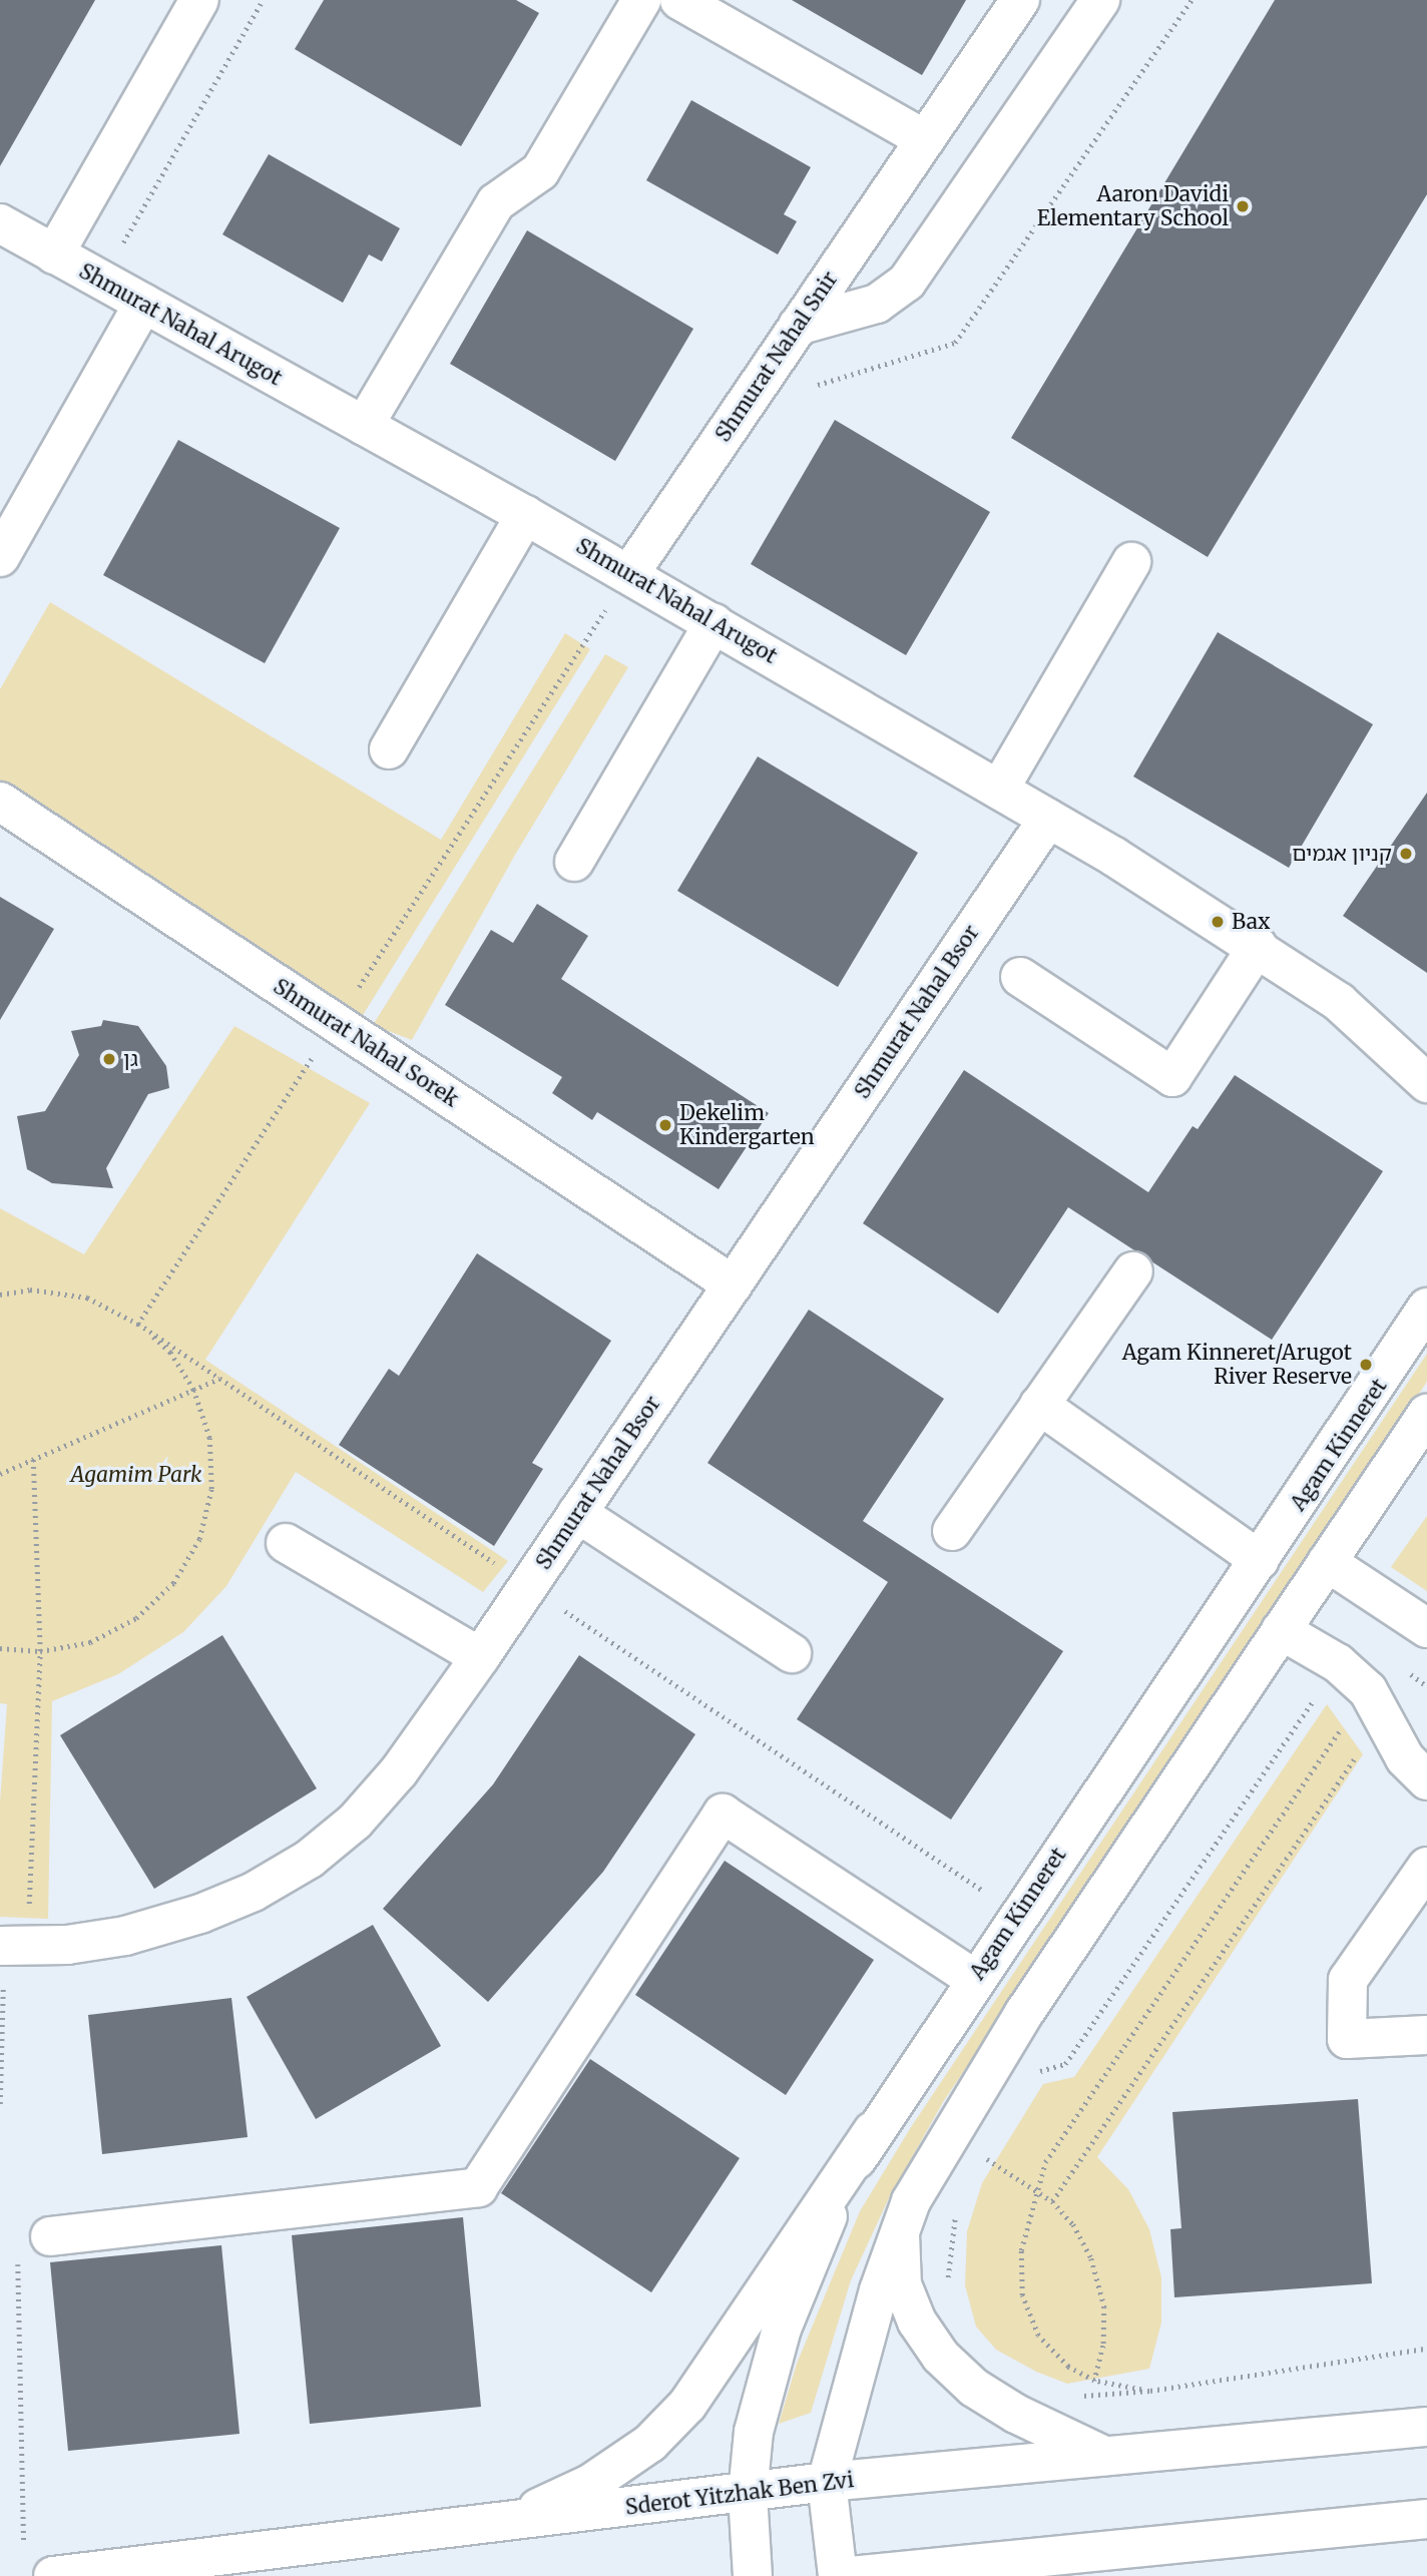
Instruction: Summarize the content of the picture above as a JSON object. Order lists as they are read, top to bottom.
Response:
{
  "streets": {
    "street": [
      "Shmurat Nahal Arugot",
      "Shmurat Nahal Snir",
      "Shmurat Nahal Bsor",
      "Shmurat Nahal Sorek",
      "Agam Kinneret",
      "Sderot Yitzhak Ben Zvi"
    ]
  },
  "crossings": [
    ["Shmurat Nahal Arugot", "Shmurat Nahal Snir"],
    ["Shmurat Nahal Arugot", "Shmurat Nahal Bsor"],
    ["Shmurat Nahal Bsor", "Shmurat Nahal Sorek"],
    ["Agam Kinneret", "Sderot Yitzhak Ben Zvi"]
  ],
  "parks": ["Agamim Park"],
  "places": [
    "Aaron Davidi Elementary School",
    "קניון אגמים",
    "Bax",
    "גן",
    "Dekelim Kindergarten",
    "Agam Kinneret/Arugot River Reserve"
  ]
}
